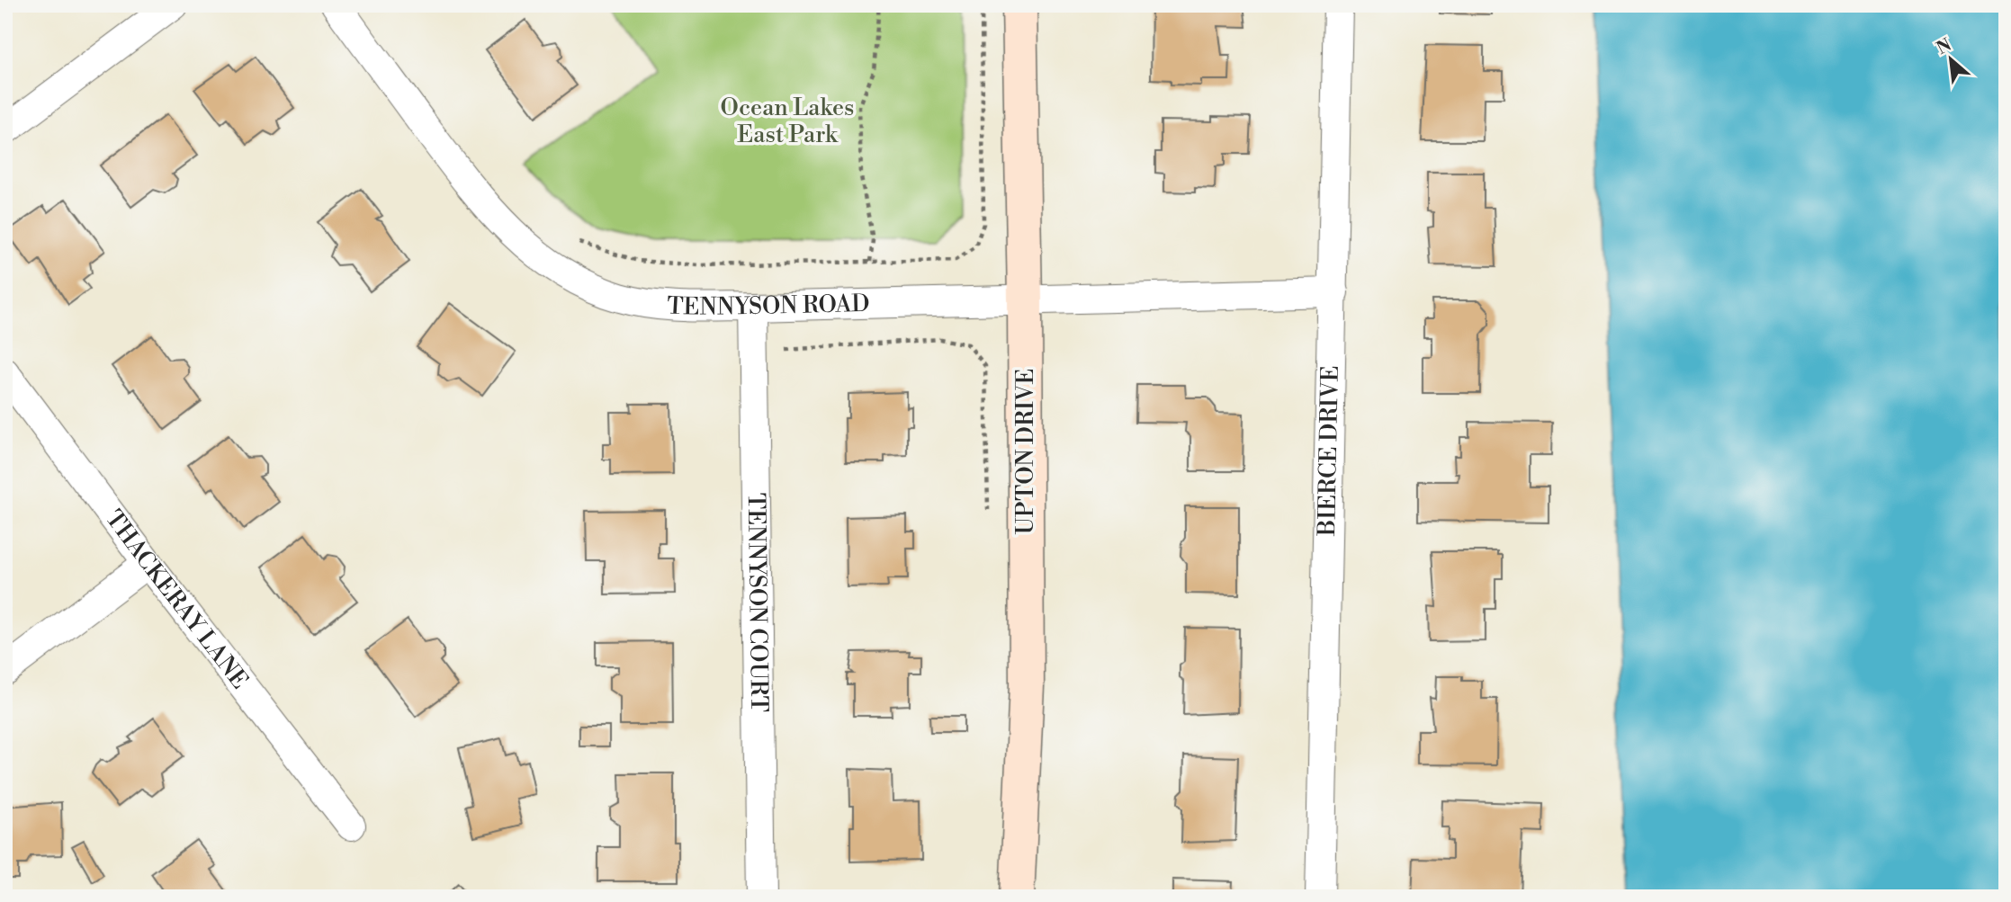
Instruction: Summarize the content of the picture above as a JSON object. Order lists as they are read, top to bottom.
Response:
{
  "streets": {
    "main road": ["UPTON DRIVE"],
    "street": [
      "TENNYSON ROAD",
      "BIERCE DRIVE",
      "THACKERAY LANE",
      "TENNYSON COURT"
    ]
  },
  "crossings": [
    ["TENNYSON ROAD", "UPTON DRIVE"],
    ["TENNYSON ROAD", "BIERCE DRIVE"],
    ["TENNYSON ROAD", "TENNYSON COURT"]
  ],
  "parks": ["Ocean Lakes East Park"],
  "north": "top left"
}
